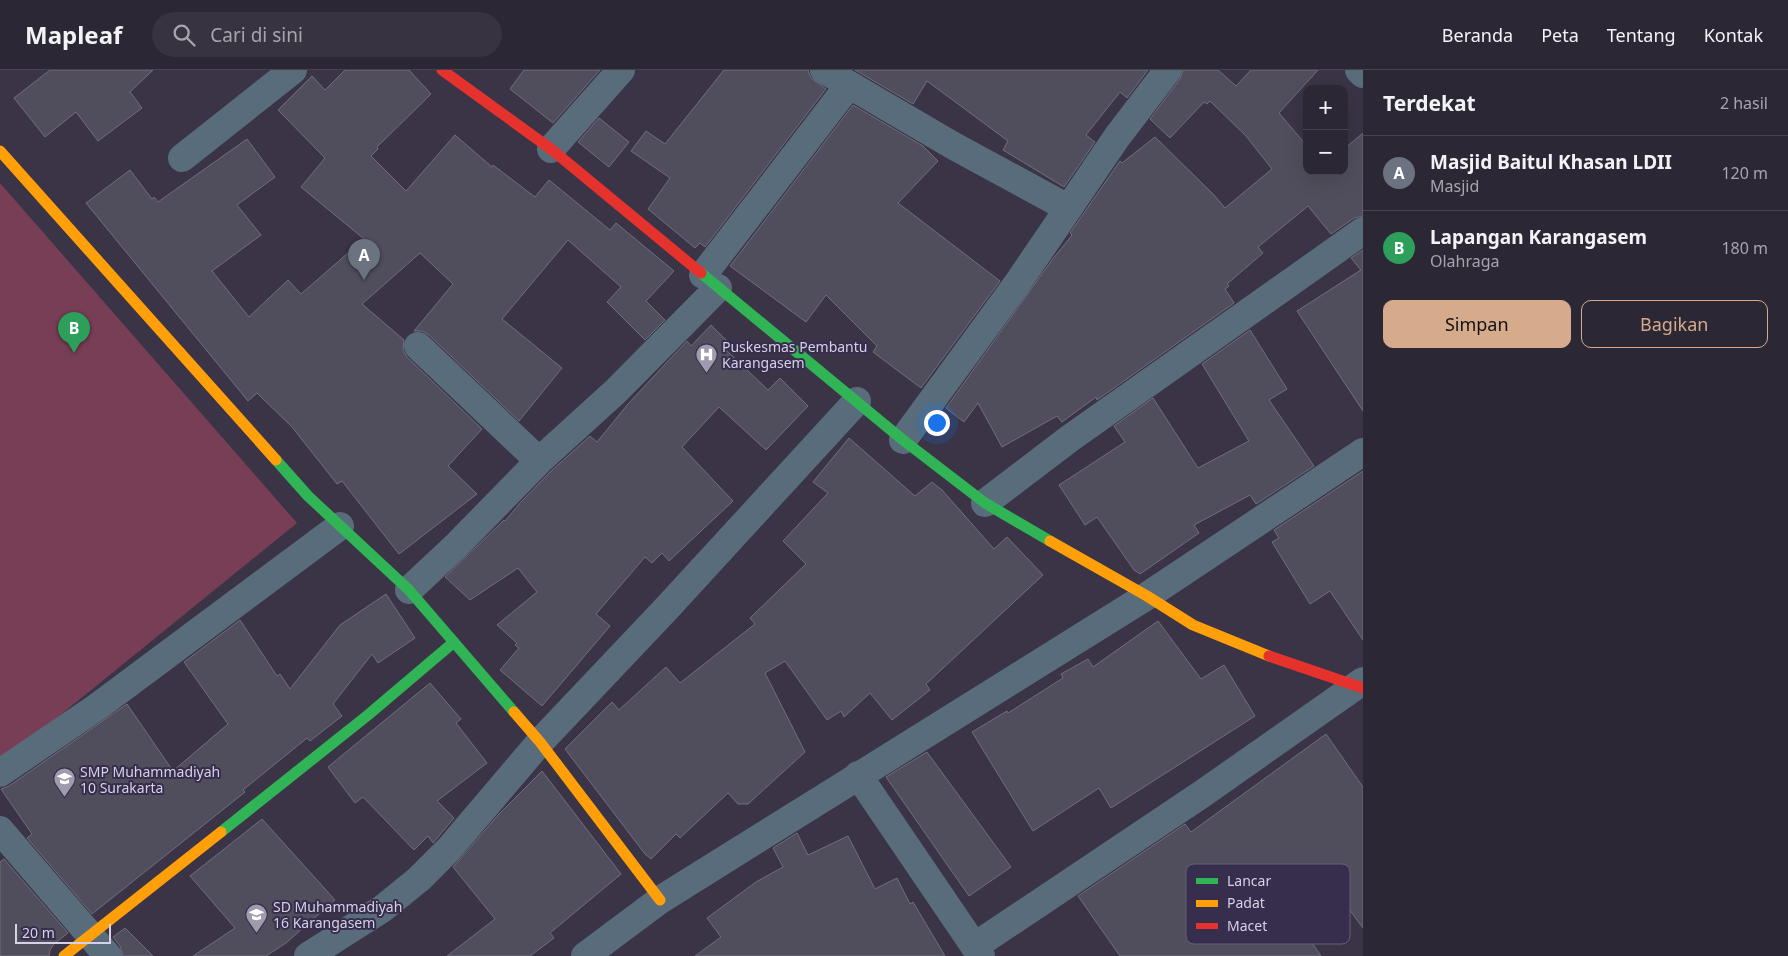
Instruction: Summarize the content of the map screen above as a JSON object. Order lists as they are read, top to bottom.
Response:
{
  "places": {
    "hospital": ["Puskesmas Pembantu Karangasem"],
    "school or university": ["SMP Muhammadiyah 10 Surakarta", "SD Muhammadiyah 16 Karangasem"]
  },
  "legend": ["Lancar", "Padat", "Macet"],
  "scale_bar": "20 m",
  "page": {
    "header": "Mapleaf",
    "search": "Cari di sini",
    "nav": [
      "Beranda",
      "Peta",
      "Tentang",
      "Kontak"
    ],
    "heading": ["Terdekat", "2 hasil"],
    "map_buttons": ["+", "−"],
    "list": [
      {
        "mark": "A",
        "name": "Masjid Baitul Khasan LDII",
        "note": "Masjid",
        "value": "120 m"
      },
      {
        "mark": "B",
        "name": "Lapangan Karangasem",
        "note": "Olahraga",
        "value": "180 m"
      }
    ],
    "pins": ["A", "B"],
    "buttons": ["Simpan", "Bagikan"],
    "scale": "20 m"
  }
}
